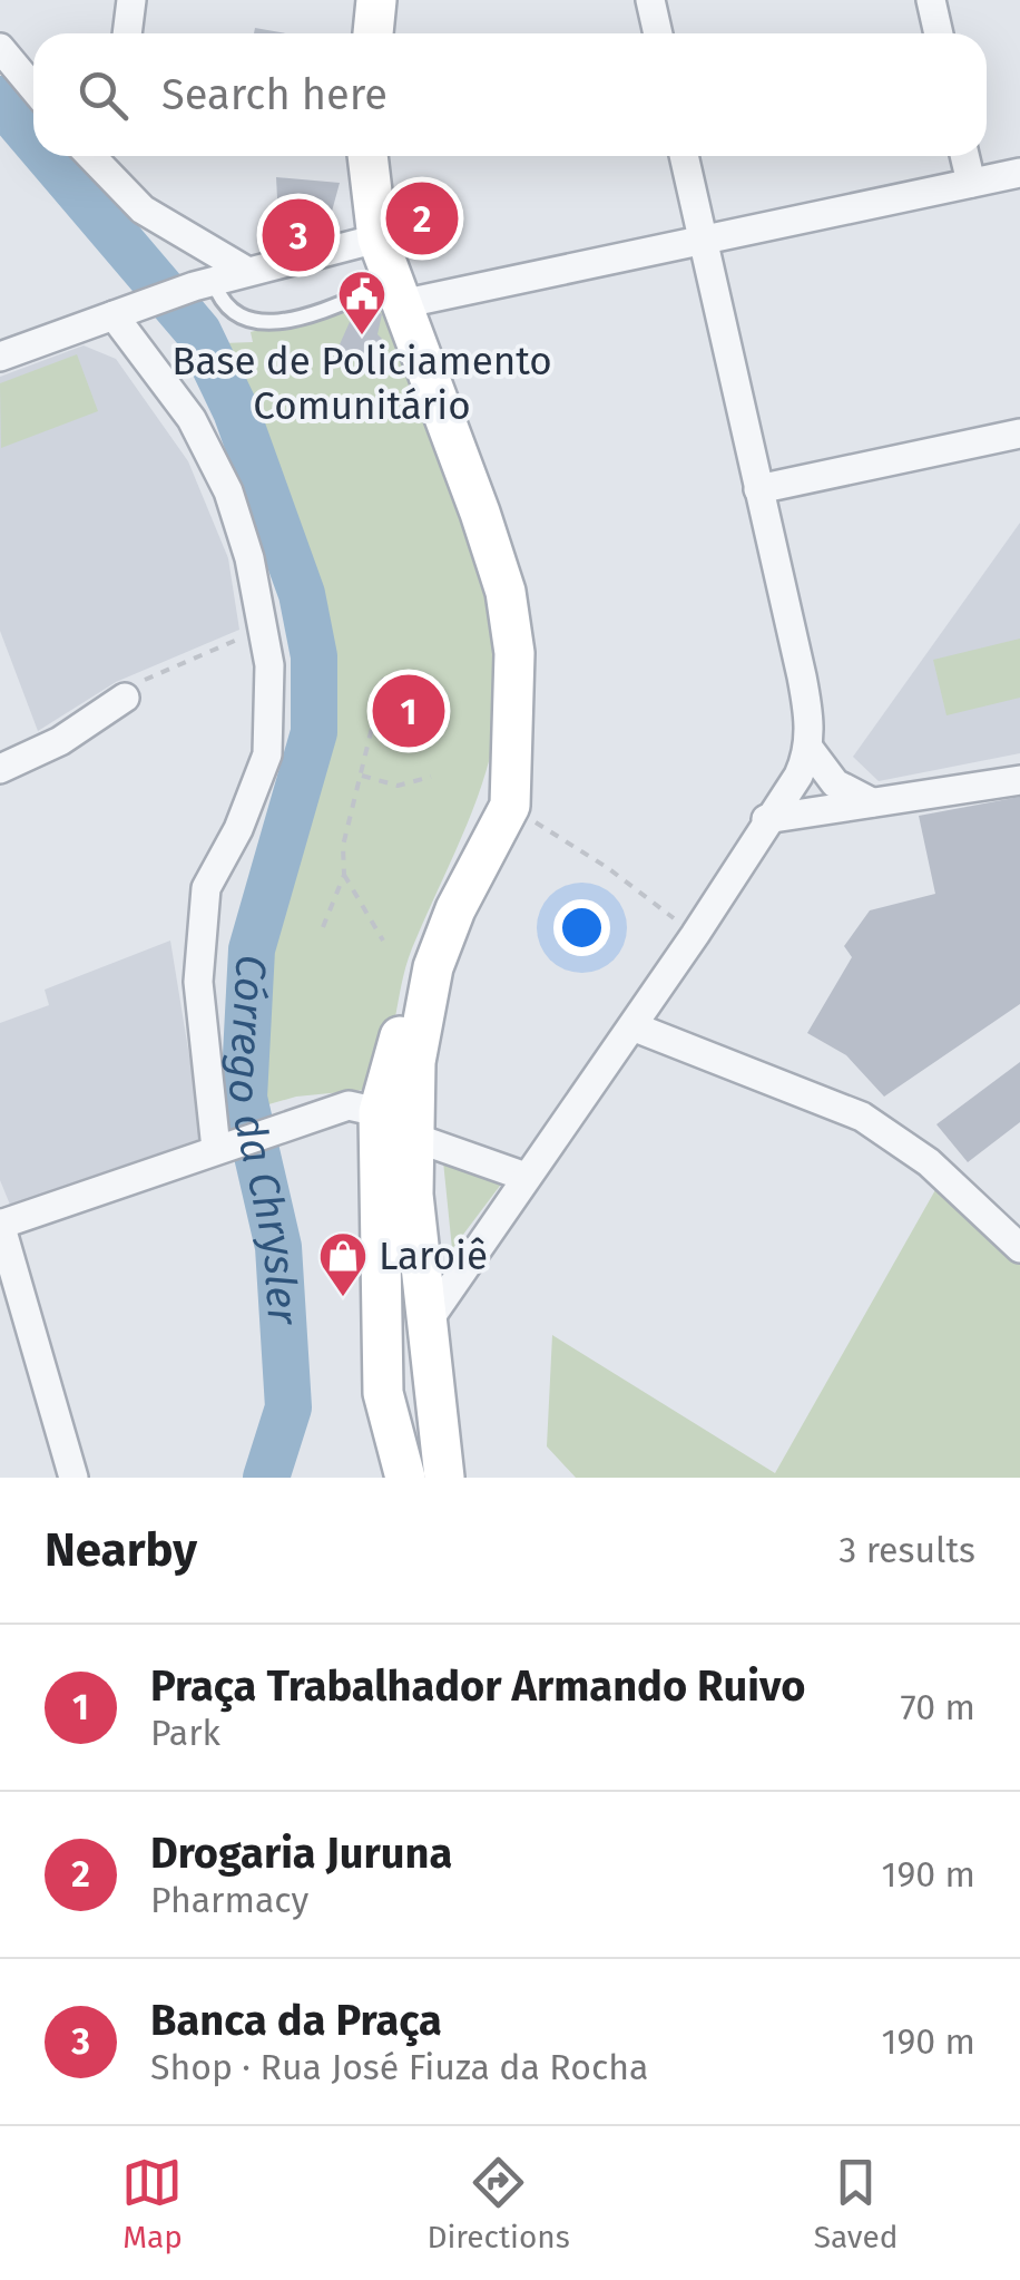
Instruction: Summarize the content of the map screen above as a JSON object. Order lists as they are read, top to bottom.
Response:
{
  "water": ["Córrego da Chrysler"],
  "places": {
    "public building": ["Base de Policiamento Comunitário"],
    "shop": ["Laroiê"]
  },
  "page": {
    "search": "Search here",
    "pins": ["2", "3", "1"],
    "heading": ["Nearby", "3 results"],
    "list": [
      {
        "mark": "1",
        "name": "Praça Trabalhador Armando Ruivo",
        "note": "Park",
        "value": "70 m"
      },
      {
        "mark": "2",
        "name": "Drogaria Juruna",
        "note": "Pharmacy",
        "value": "190 m"
      },
      {
        "mark": "3",
        "name": "Banca da Praça",
        "note": "Shop · Rua José Fiuza da Rocha",
        "value": "190 m"
      }
    ],
    "nav": ["Map", "Directions", "Saved"]
  }
}
